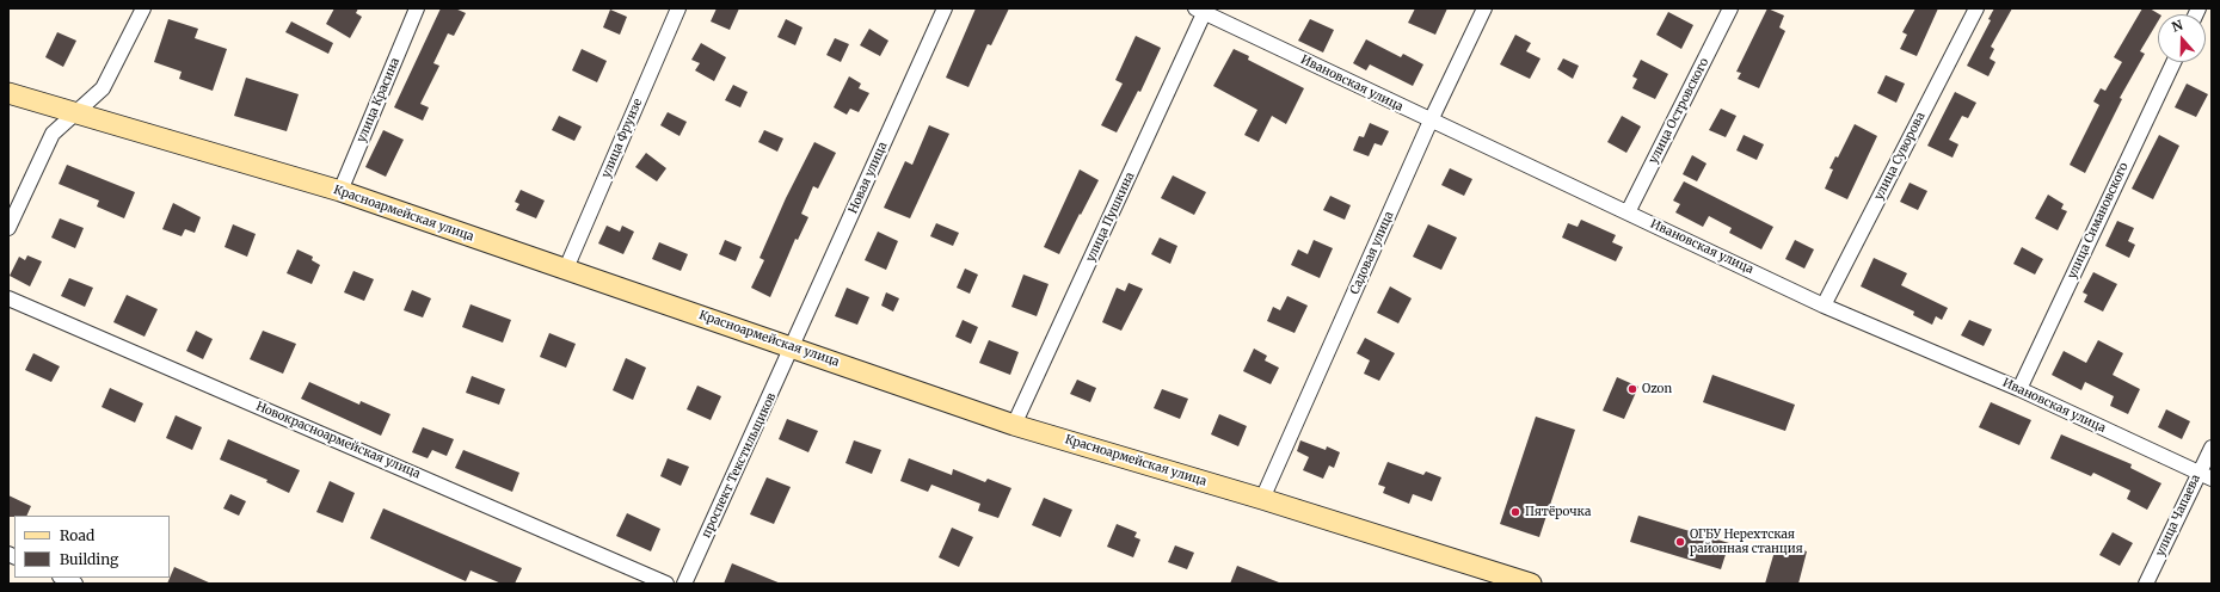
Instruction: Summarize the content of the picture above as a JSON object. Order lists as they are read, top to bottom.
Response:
{
  "streets": {
    "street": [
      "Ивановская улица",
      "улица Красина",
      "улица Островского",
      "улица Фрунзе",
      "улица Суворова",
      "Новая улица",
      "Красноармейская улица",
      "улица Пушкина",
      "улица Симановского",
      "Садовая улица",
      "Новокрасноармейская улица",
      "проспект Текстильщиков",
      "улица Чапаева"
    ]
  },
  "crossings": [
    ["Ивановская улица", "улица Островского"],
    ["Ивановская улица", "улица Суворова"],
    ["Ивановская улица", "улица Пушкина"],
    ["Ивановская улица", "улица Симановского"],
    ["Ивановская улица", "Садовая улица"],
    ["Ивановская улица", "улица Чапаева"],
    ["улица Красина", "Красноармейская улица"],
    ["улица Фрунзе", "Красноармейская улица"],
    ["Новая улица", "Красноармейская улица"],
    ["Новая улица", "проспект Текстильщиков"],
    ["Красноармейская улица", "улица Пушкина"],
    ["Красноармейская улица", "Садовая улица"],
    ["Красноармейская улица", "проспект Текстильщиков"]
  ],
  "places": ["Ozon", "Пятёрочка", "ОГБУ Нерехтская районная станция"],
  "legend": ["Road", "Building"],
  "north": "top"
}
